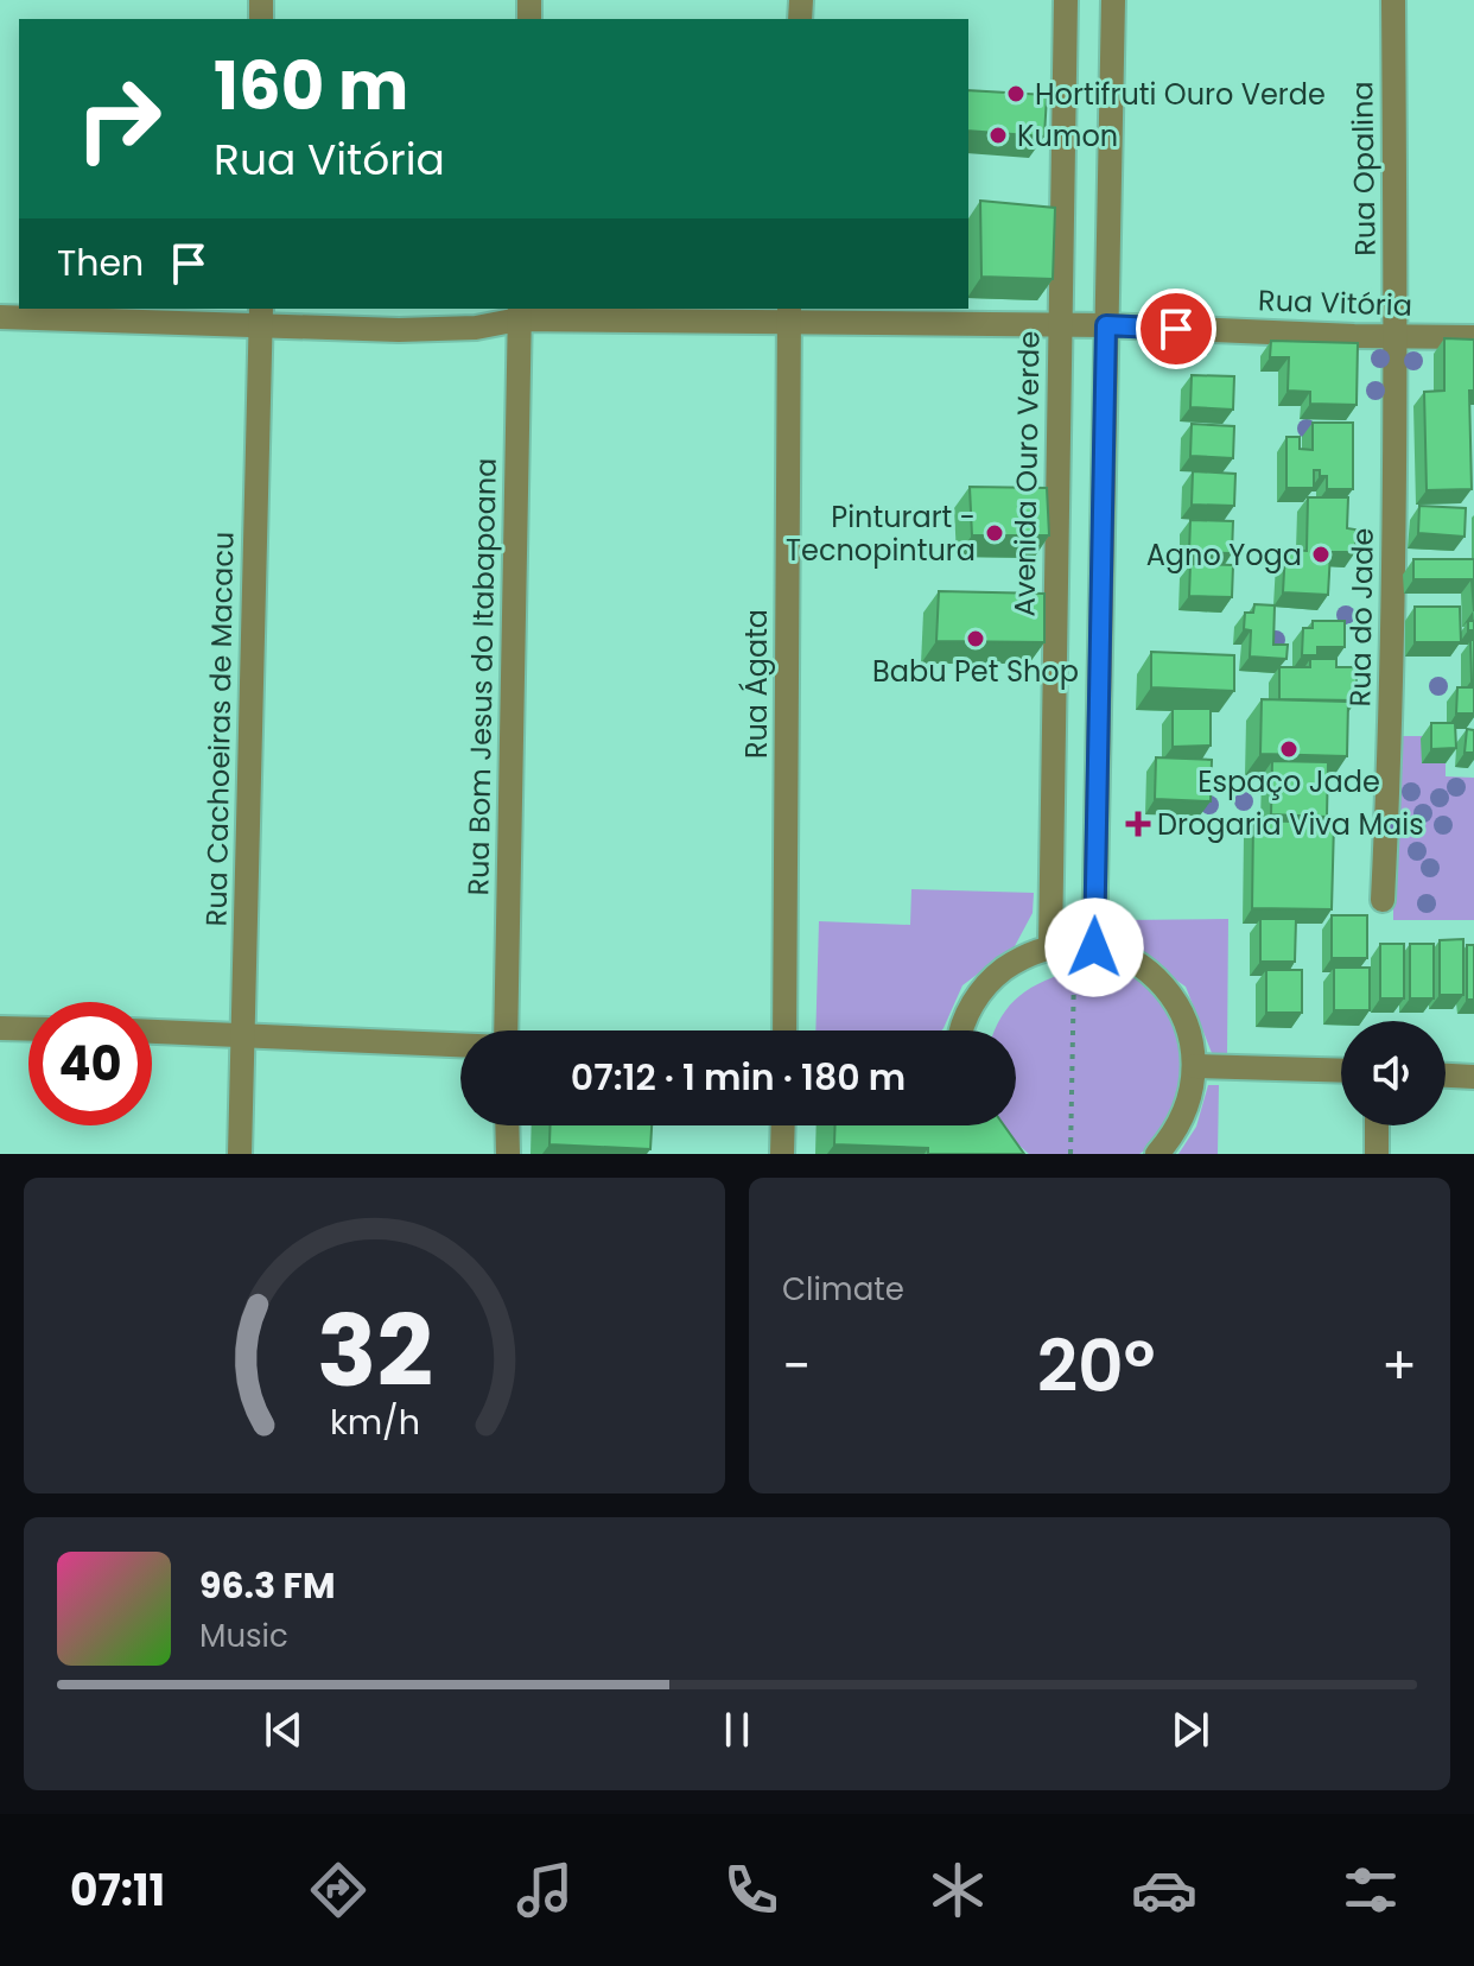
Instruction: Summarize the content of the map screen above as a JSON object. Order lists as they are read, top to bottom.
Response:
{
  "streets": {
    "street": [
      "Rua Opalina",
      "Rua Vitória",
      "Avenida Ouro Verde",
      "Rua do Jade",
      "Rua Bom Jesus do Itabapoana",
      "Rua Ágata",
      "Rua Cachoeiras de Macacu"
    ]
  },
  "crossings": [
    ["Rua Opalina", "Rua Vitória"],
    ["Rua Opalina", "Rua do Jade"],
    ["Rua Vitória", "Avenida Ouro Verde"],
    ["Rua Vitória", "Rua do Jade"],
    ["Rua Vitória", "Rua Bom Jesus do Itabapoana"],
    ["Rua Vitória", "Rua Ágata"],
    ["Rua Vitória", "Rua Cachoeiras de Macacu"]
  ],
  "places": {
    "other": [
      "Hortifruti Ouro Verde",
      "Kumon",
      "Pinturart - Tecnopintura",
      "Agno Yoga",
      "Babu Pet Shop",
      "Espaço Jade"
    ],
    "health": ["Drogaria Viva Mais"]
  },
  "page": {
    "turn": ["160 m", "Rua Vitória"],
    "then": "Then",
    "limit": "40",
    "trip": "07:12 · 1 min · 180 m",
    "tile": "Climate",
    "heat": ["−", "20°", "+"],
    "song": ["96.3 FM", "Music"],
    "tabs": "07:11",
    "gauge": ["32", "km/h"]
  }
}
